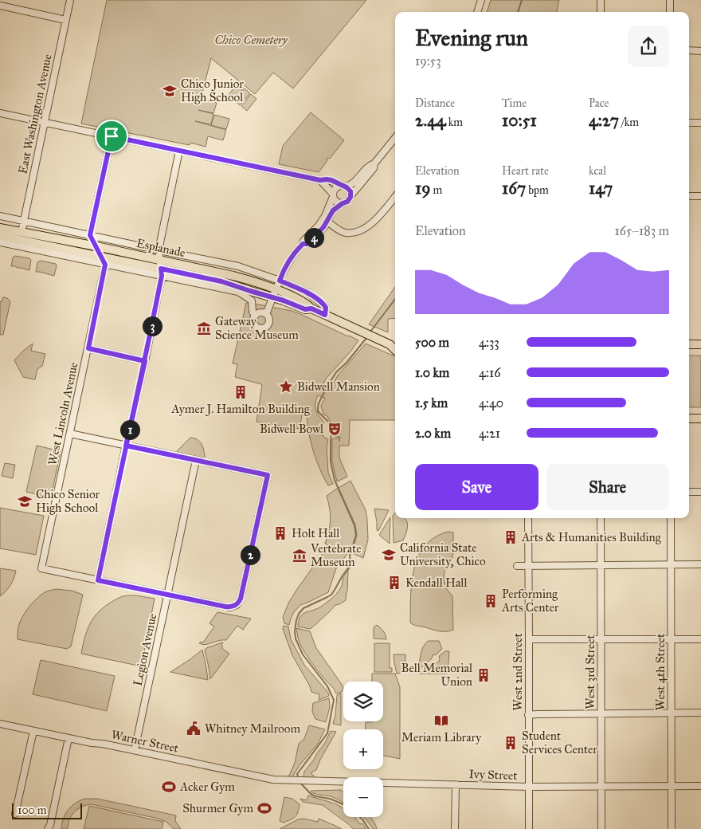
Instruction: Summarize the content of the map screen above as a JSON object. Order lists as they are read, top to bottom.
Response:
{
  "streets": {
    "main road": ["Esplanade"],
    "street": [
      "East Washington Avenue",
      "West Lincoln Avenue",
      "Legion Avenue",
      "West 2nd Street",
      "West 3rd Street",
      "West 4th Street",
      "Warner Street",
      "Ivy Street"
    ]
  },
  "crossings": [
    ["East Washington Avenue", "Esplanade"],
    ["Legion Avenue", "Warner Street"],
    ["West 2nd Street", "Ivy Street"],
    ["West 3rd Street", "Ivy Street"],
    ["West 4th Street", "Ivy Street"],
    ["Warner Street", "Ivy Street"]
  ],
  "parks": ["Chico Cemetery"],
  "places": {
    "school or university": ["Chico Junior High School", "Chico Senior High School", "California State University, Chico"],
    "museum": ["Gateway Science Museum", "Vertebrate Museum"],
    "place": ["Bidwell Mansion"],
    "building": [
      "Aymer J. Hamilton Building",
      "Holt Hall",
      "Arts & Humanities Building",
      "Kendall Hall",
      "Performing Arts Center",
      "Bell Memorial Union",
      "Student Services Center"
    ],
    "theatre": ["Bidwell Bowl"],
    "library": ["Meriam Library"],
    "public building": ["Whitney Mailroom"],
    "sports": ["Acker Gym", "Shurmer Gym"]
  },
  "scale_bar": "100 m",
  "page": {
    "heading": ["Evening run", "19:53"],
    "stats": [
      ["Distance", "2.44 km"],
      ["Time", "10:51"],
      ["Pace", "4:27 /km"],
      ["Elevation", "19 m"],
      ["Heart rate", "167 bpm"],
      ["kcal", "147"]
    ],
    "chart": ["Elevation", "165–183 m"],
    "pins": [
      "4",
      "3",
      "1",
      "2"
    ],
    "list": [
      {
        "name": "500 m",
        "note": "4:33"
      },
      {
        "name": "1.0 km",
        "note": "4:16"
      },
      {
        "name": "1.5 km",
        "note": "4:40"
      },
      {
        "name": "2.0 km",
        "note": "4:21"
      }
    ],
    "buttons": ["Save", "Share"],
    "map_buttons": ["+", "−"],
    "scale": "100 m"
  }
}
